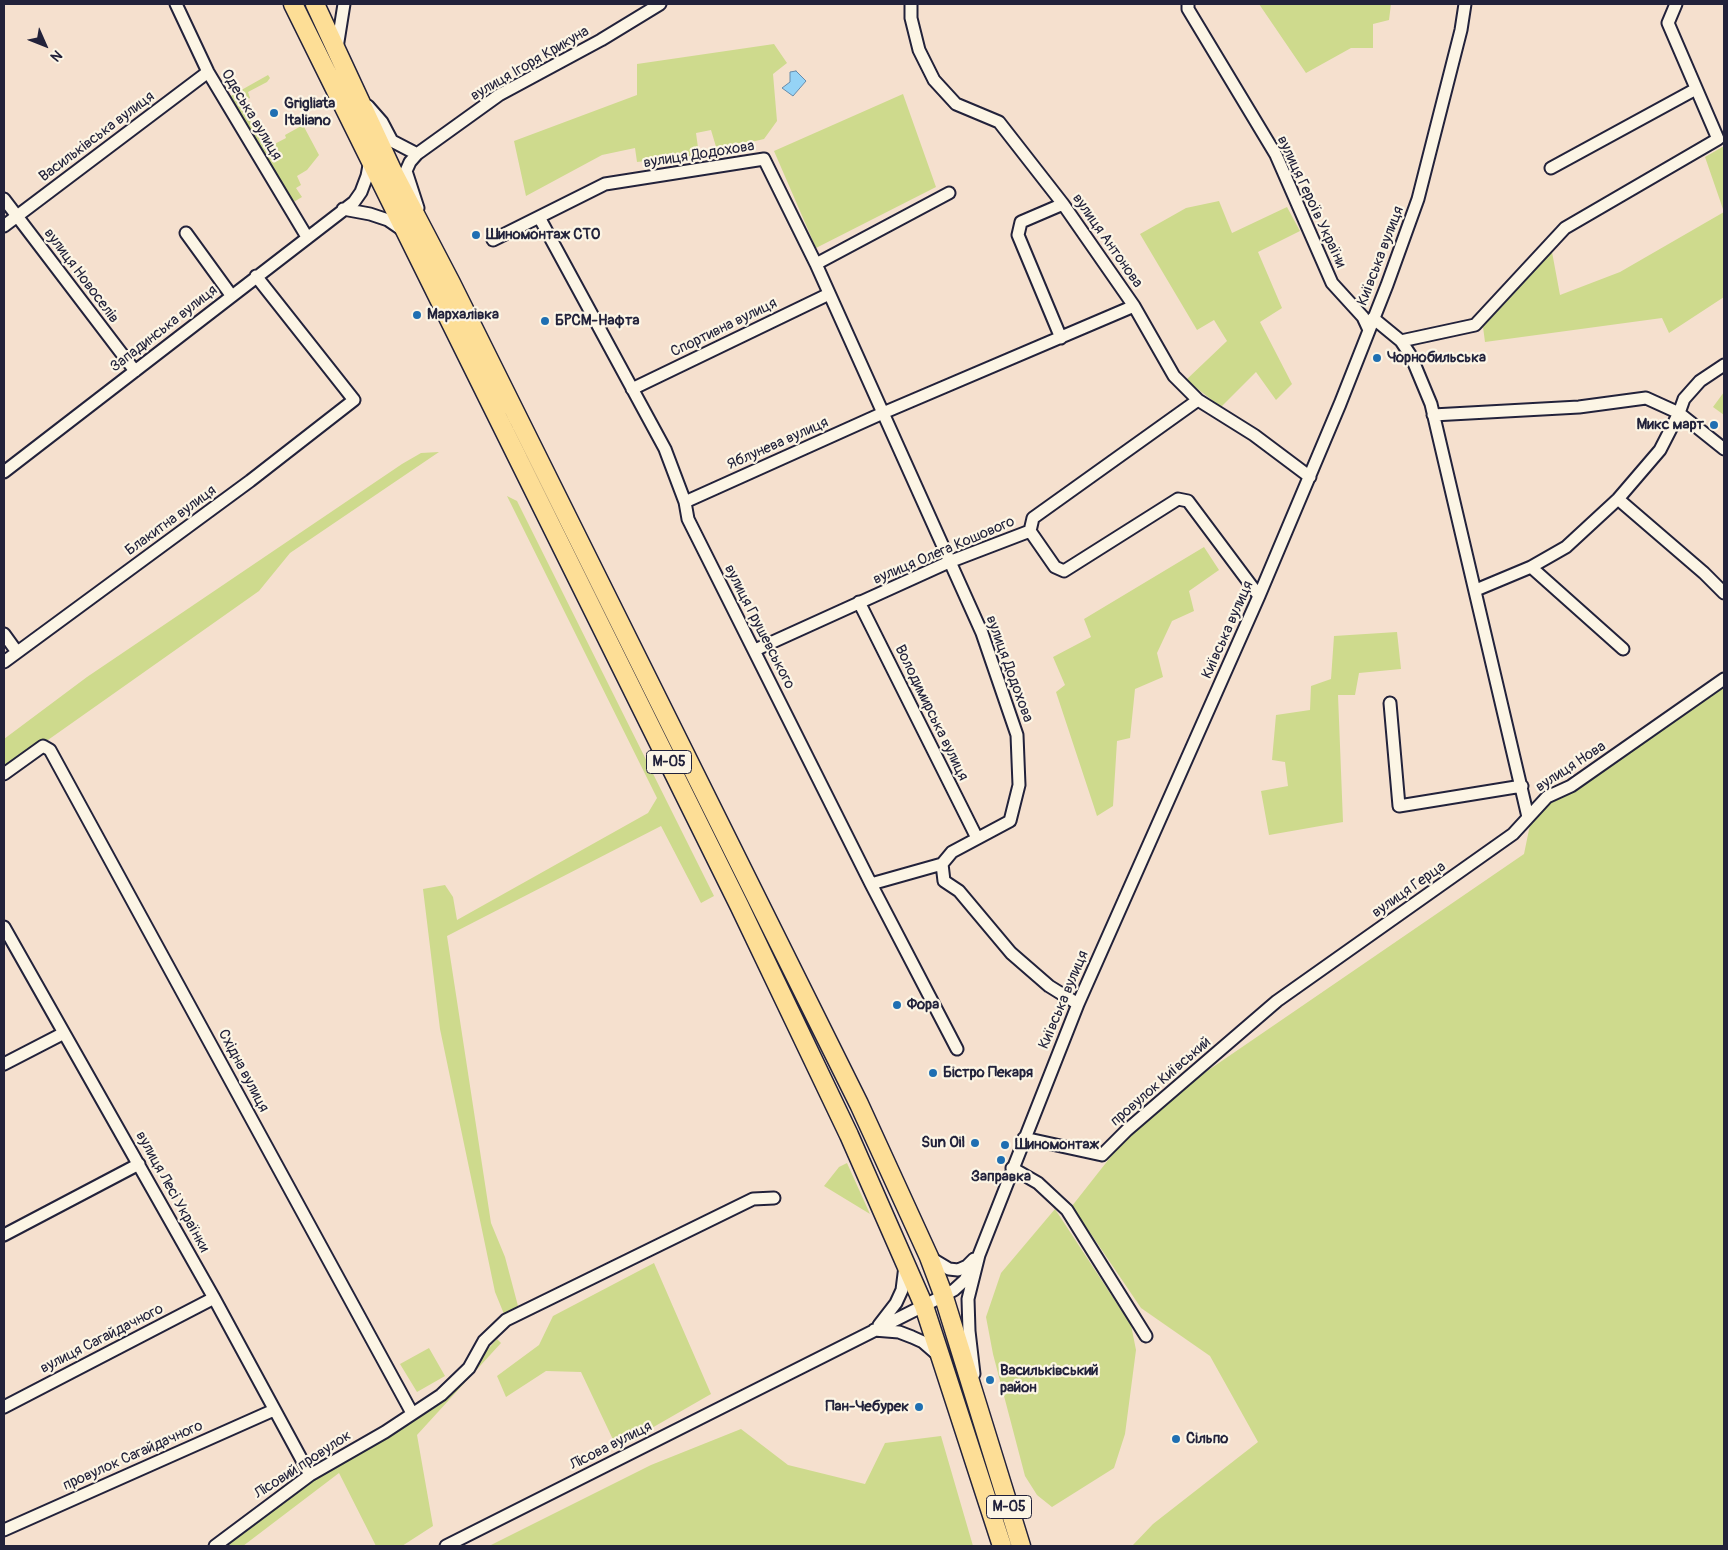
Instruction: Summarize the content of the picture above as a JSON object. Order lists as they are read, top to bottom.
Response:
{
  "streets": {
    "highway": ["М-05"],
    "street": [
      "вулиця Ігоря Крикуна",
      "Одеська вулиця",
      "Васильківська вулиця",
      "вулиця Додохова",
      "вулиця Героїв України",
      "вулиця Антонова",
      "Київська вулиця",
      "вулиця Новоселів",
      "Спортивна вулиця",
      "Западинська вулиця",
      "Яблунева вулиця",
      "Блакитна вулиця",
      "вулиця Олега Кошового",
      "вулиця Грушевського",
      "Володимирська вулиця",
      "вулиця Нова",
      "вулиця Герца",
      "Східна вулиця",
      "провулок Київський",
      "вулиця Лесі Українки",
      "вулиця Сагайдачного",
      "Лісова вулиця",
      "провулок Сагайдачного",
      "Лісовий провулок"
    ]
  },
  "crossings": [
    ["Одеська вулиця", "Васильківська вулиця"],
    ["Одеська вулиця", "Западинська вулиця"],
    ["Васильківська вулиця", "вулиця Новоселів"],
    ["вулиця Додохова", "Спортивна вулиця"],
    ["вулиця Додохова", "Яблунева вулиця"],
    ["вулиця Додохова", "вулиця Олега Кошового"],
    ["вулиця Додохова", "вулиця Грушевського"],
    ["вулиця Додохова", "Володимирська вулиця"],
    ["вулиця Героїв України", "Київська вулиця"],
    ["вулиця Антонова", "Київська вулиця"],
    ["вулиця Антонова", "вулиця Олега Кошового"],
    ["Київська вулиця", "вулиця Нова"],
    ["Київська вулиця", "провулок Київський"],
    ["Київська вулиця", "Лісова вулиця"],
    ["вулиця Новоселів", "Западинська вулиця"],
    ["Спортивна вулиця", "вулиця Грушевського"],
    ["Западинська вулиця", "Блакитна вулиця"],
    ["Западинська вулиця", "М-05"],
    ["Яблунева вулиця", "вулиця Грушевського"],
    ["вулиця Олега Кошового", "вулиця Грушевського"],
    ["вулиця Олега Кошового", "Володимирська вулиця"],
    ["М-05", "Лісова вулиця"],
    ["вулиця Нова", "вулиця Герца"],
    ["вулиця Герца", "провулок Київський"],
    ["Східна вулиця", "Лісовий провулок"],
    ["вулиця Лесі Українки", "вулиця Сагайдачного"],
    ["вулиця Лесі Українки", "провулок Сагайдачного"],
    ["вулиця Лесі Українки", "Лісовий провулок"]
  ],
  "places": [
    "Grigliata Italiano",
    "Шиномонтаж СТО",
    "Мархалівка",
    "БРСМ-Нафта",
    "Чорнобильська",
    "Микс март",
    "Фора",
    "Бістро Пекаря",
    "Sun Oil",
    "Шиномонтаж",
    "Заправка",
    "Васильківський район",
    "Пан-Чебурек",
    "Сільпо"
  ],
  "north": "bottom right"
}
